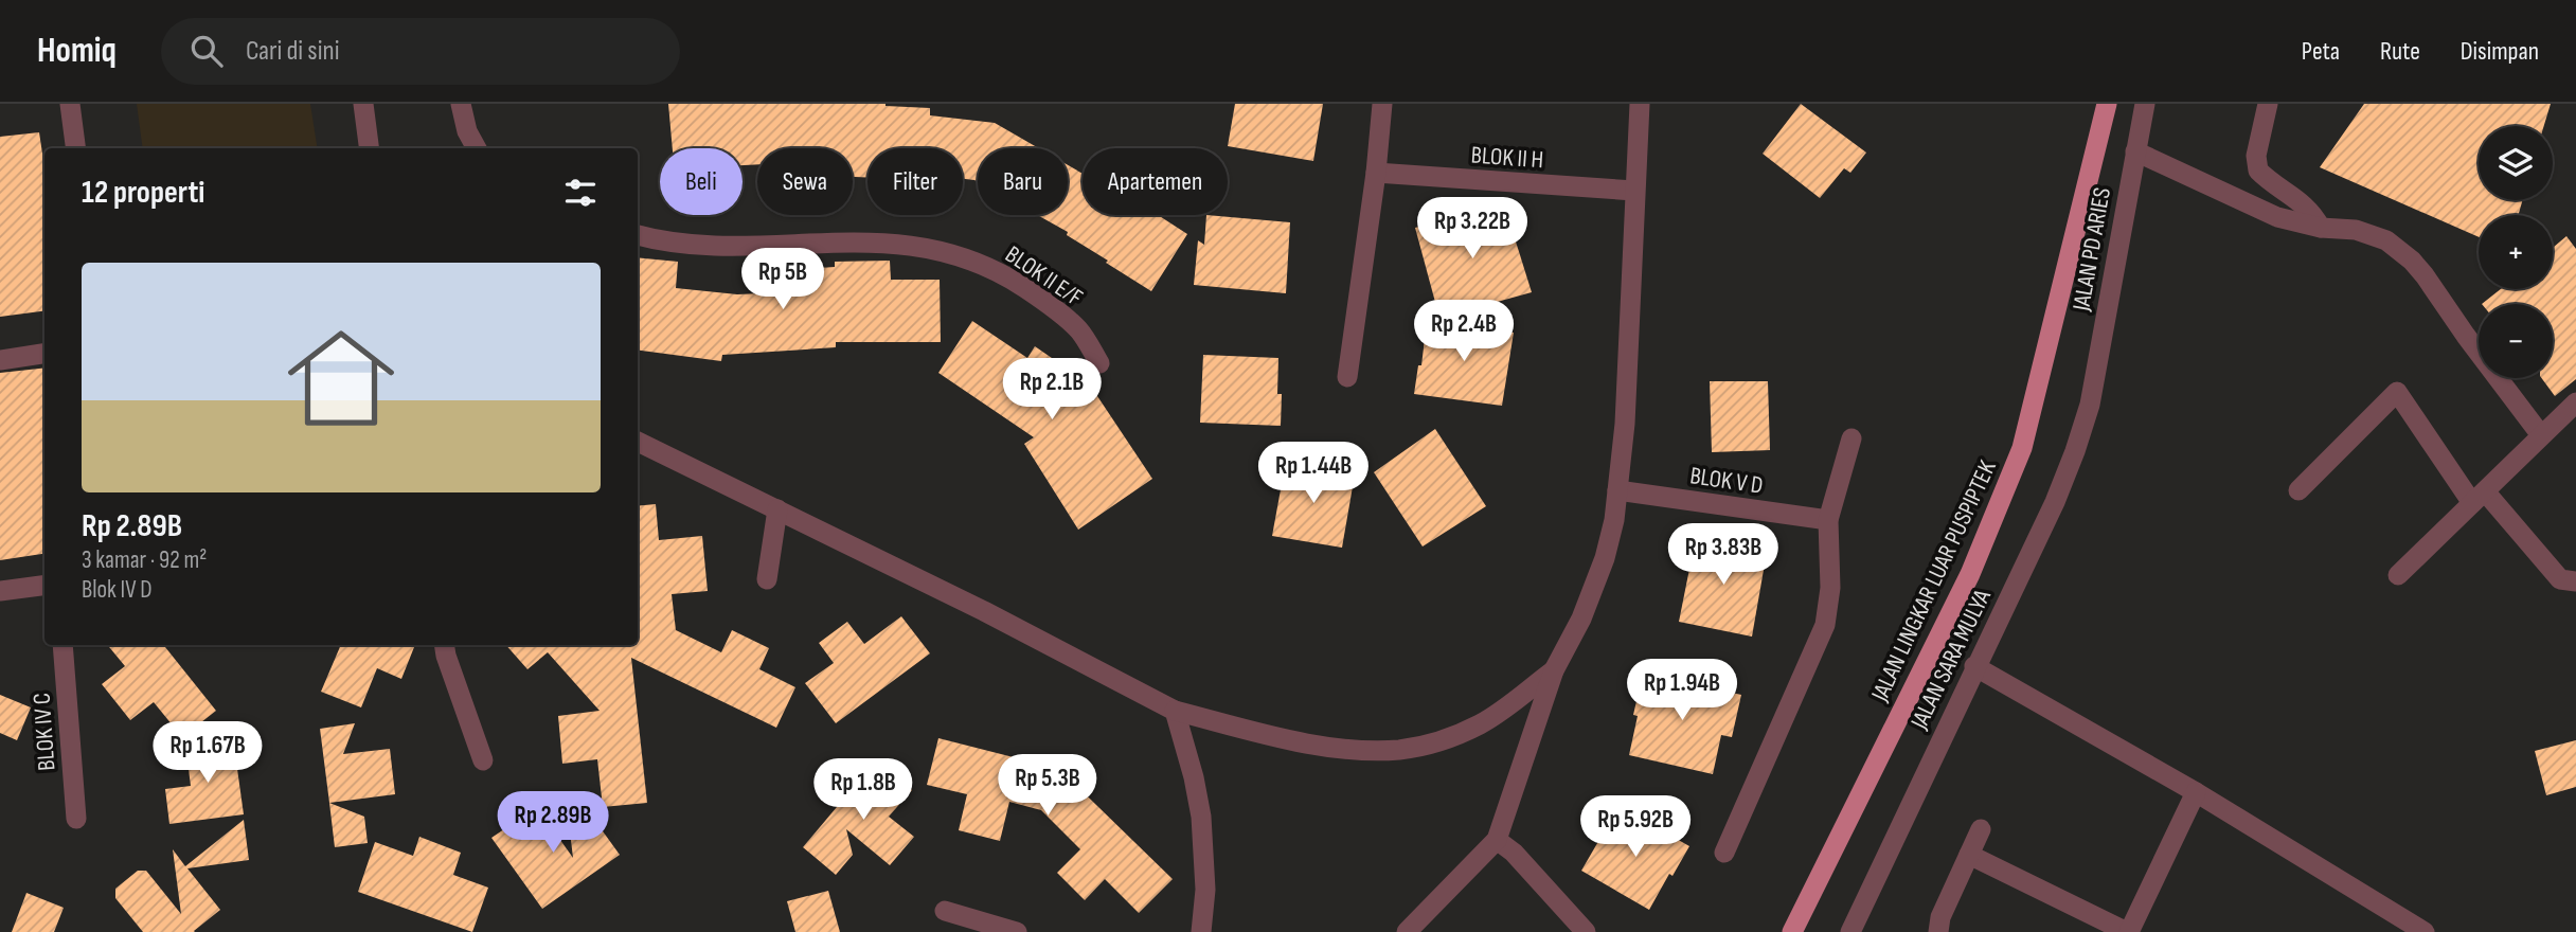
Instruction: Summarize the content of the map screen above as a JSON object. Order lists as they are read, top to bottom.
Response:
{
  "streets": {
    "main road": ["JALAN LINGKAR LUAR PUSPIPTEK"],
    "street": [
      "BLOK II H",
      "JALAN PD ARIES",
      "BLOK II E/F",
      "BLOK V D",
      "JALAN SARA MULYA",
      "BLOK IV C"
    ]
  },
  "crossings": [
    ["JALAN PD ARIES", "JALAN SARA MULYA"]
  ],
  "page": {
    "header": "Homiq",
    "search": "Cari di sini",
    "nav": ["Peta", "Rute", "Disimpan"],
    "map_buttons": ["+", "−"],
    "chip": [
      "Beli",
      "Sewa",
      "Filter",
      "Baru",
      "Apartemen"
    ],
    "heading": "12 properti",
    "price": [
      "Rp 3.22B",
      "Rp 5B",
      "Rp 2.4B",
      "Rp 2.1B",
      "Rp 1.44B",
      "Rp 3.83B",
      "Rp 1.94B",
      "Rp 1.67B",
      "Rp 5.3B",
      "Rp 1.8B",
      "Rp 2.89B",
      "Rp 5.92B"
    ],
    "list": [
      {
        "name": "Rp 2.89B",
        "note": "3 kamar · 92 m² · Blok IV D"
      }
    ]
  }
}
